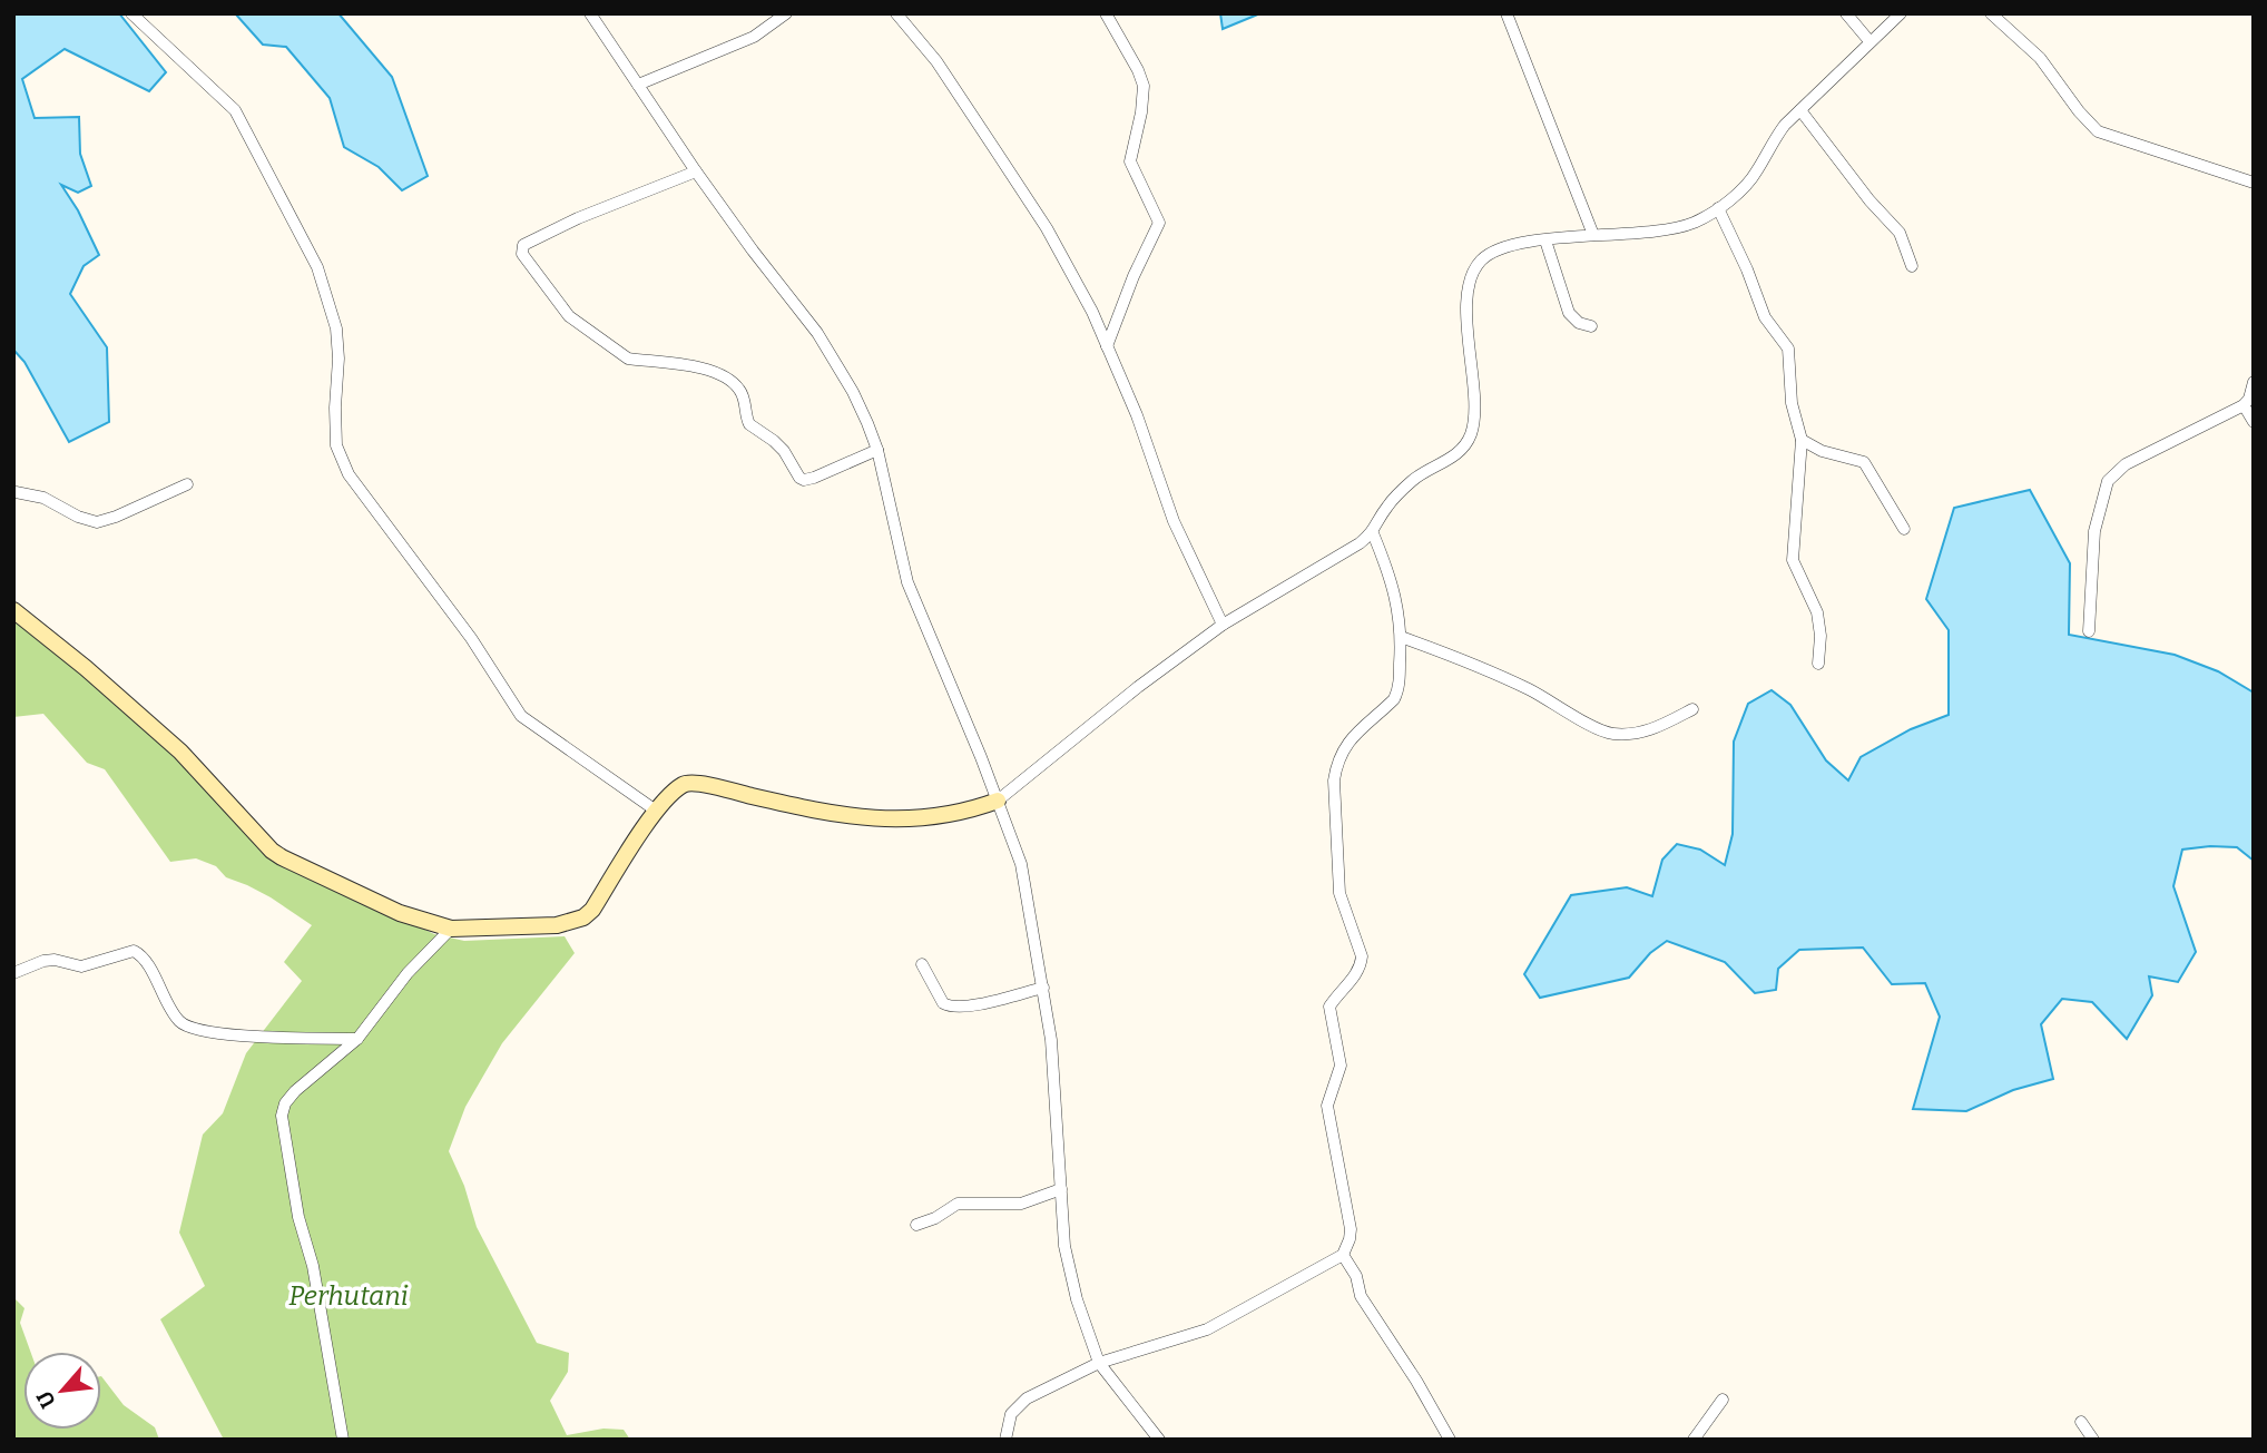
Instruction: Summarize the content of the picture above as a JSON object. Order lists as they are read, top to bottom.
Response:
{
  "parks": ["Perhutani"],
  "north": "bottom left"
}
